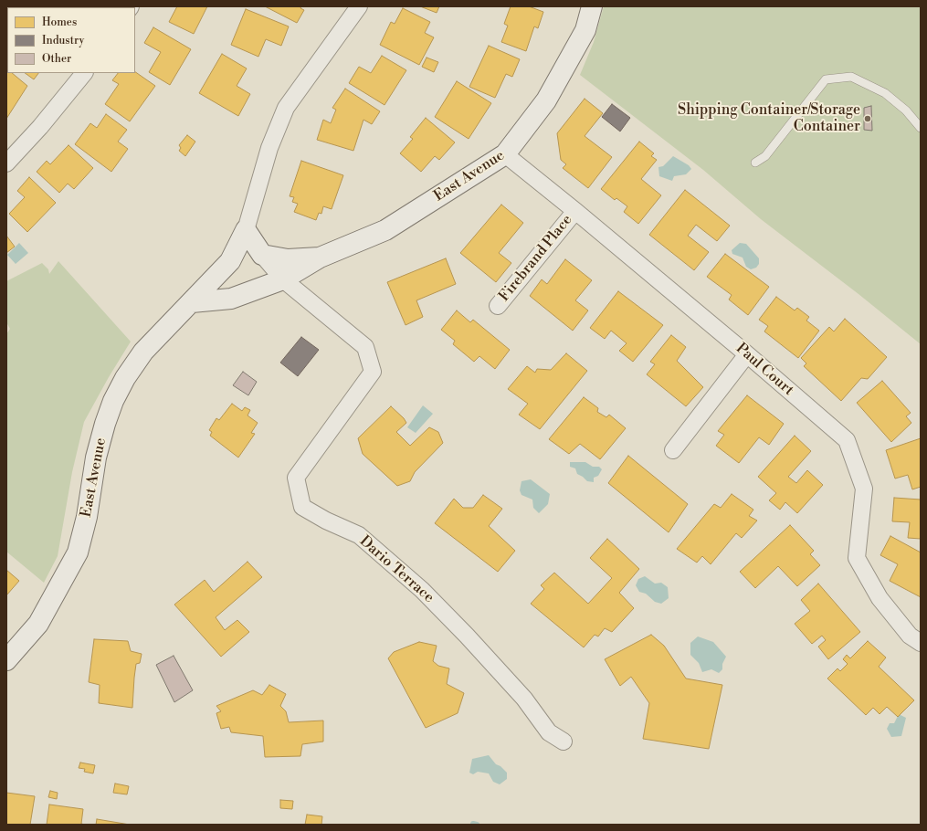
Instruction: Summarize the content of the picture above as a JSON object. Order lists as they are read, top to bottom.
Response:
{
  "streets": {
    "street": [
      "East Avenue",
      "Firebrand Place",
      "Paul Court",
      "Dario Terrace"
    ]
  },
  "crossings": [
    ["East Avenue", "Paul Court"],
    ["East Avenue", "Dario Terrace"],
    ["Firebrand Place", "Paul Court"]
  ],
  "places": ["Shipping Container/Storage Container"],
  "legend": ["Homes", "Industry", "Other"]
}
